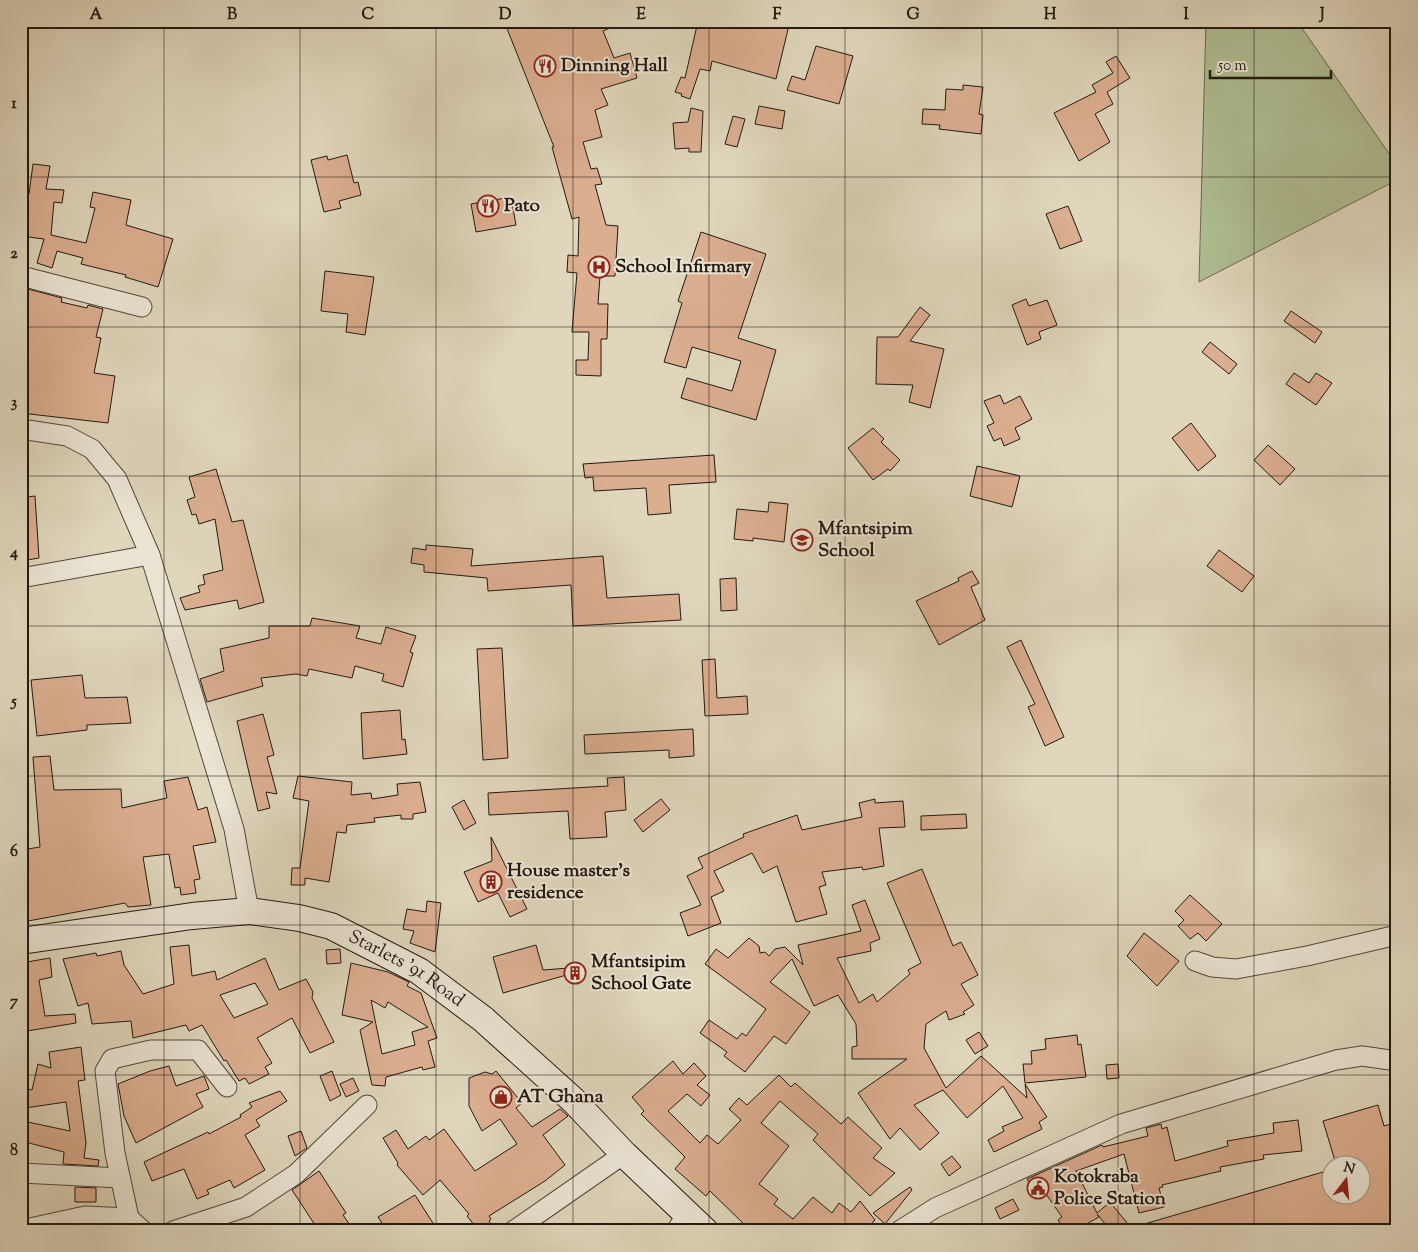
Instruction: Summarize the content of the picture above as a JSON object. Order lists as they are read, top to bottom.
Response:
{
  "streets": {
    "street": ["Starlets '91 Road"]
  },
  "places": {
    "restaurant": ["Dinning Hall", "Pato"],
    "hospital": ["School Infirmary"],
    "school or university": ["Mfantsipim School"],
    "building": ["House master's residence", "Mfantsipim School Gate"],
    "shop": ["AT Ghana"],
    "public building": ["Kotokraba Police Station"]
  },
  "scale_bar": "50 m",
  "north": "top",
  "grid": {
    "columns": [
      "A",
      "B",
      "C",
      "D",
      "E",
      "F",
      "G",
      "H",
      "I",
      "J"
    ],
    "rows": [
      "1",
      "2",
      "3",
      "4",
      "5",
      "6",
      "7",
      "8"
    ]
  }
}
